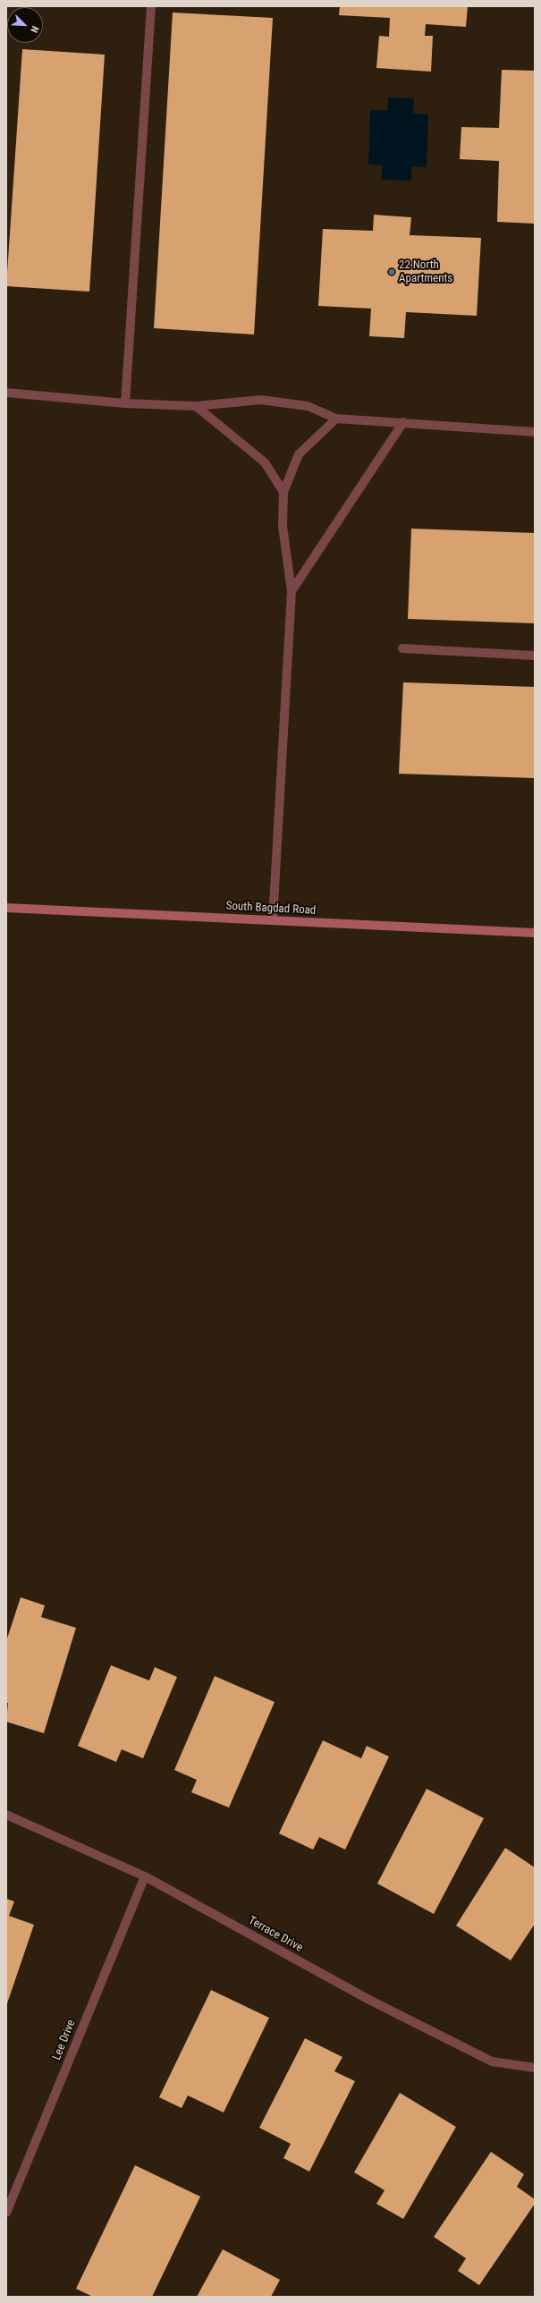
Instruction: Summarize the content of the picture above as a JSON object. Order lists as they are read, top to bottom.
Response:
{
  "streets": {
    "main road": ["South Bagdad Road"],
    "street": ["Terrace Drive", "Lee Drive"]
  },
  "crossings": [
    ["Terrace Drive", "Lee Drive"]
  ],
  "places": ["22 North Apartments"],
  "north": "bottom right"
}
